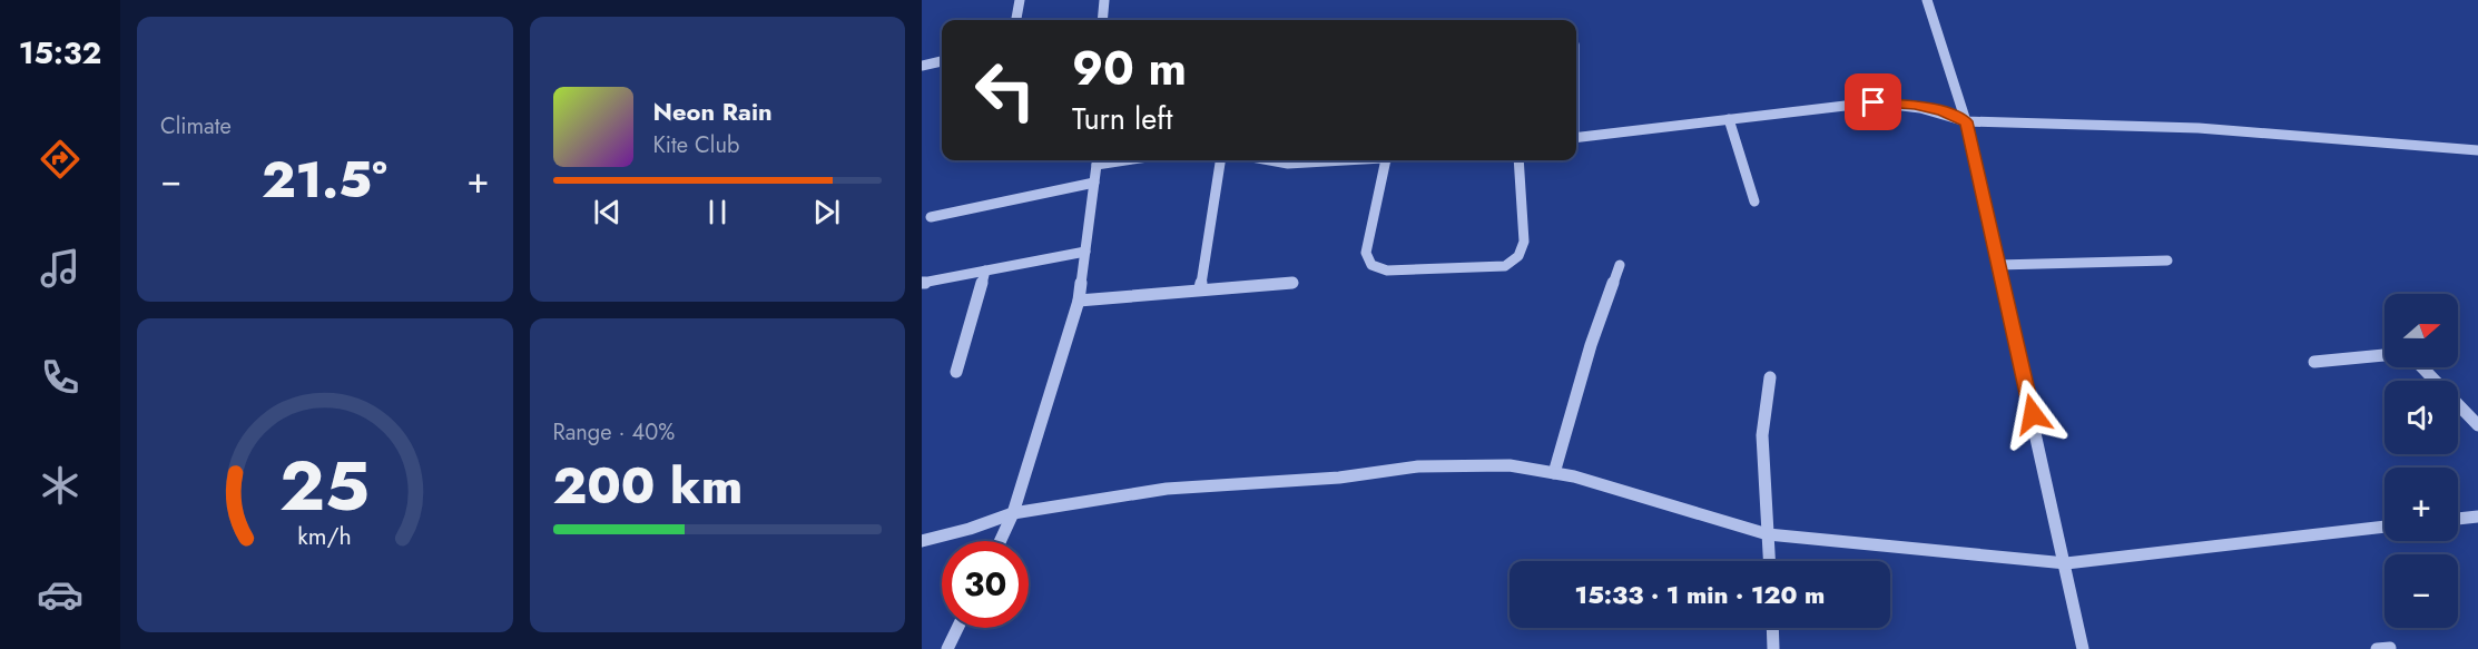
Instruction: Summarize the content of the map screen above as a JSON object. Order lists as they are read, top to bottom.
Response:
{
  "north": "right",
  "page": {
    "tabs": "15:32",
    "tile": [
      "Climate",
      ["Range · 40%", "200 km"]
    ],
    "turn": ["90 m", "Turn left"],
    "song": ["Neon Rain", "Kite Club"],
    "heat": ["−", "21.5°", "+"],
    "map_buttons": ["+", "−"],
    "limit": "30",
    "trip": "15:33 · 1 min · 120 m",
    "gauge": ["25", "km/h"]
  }
}
